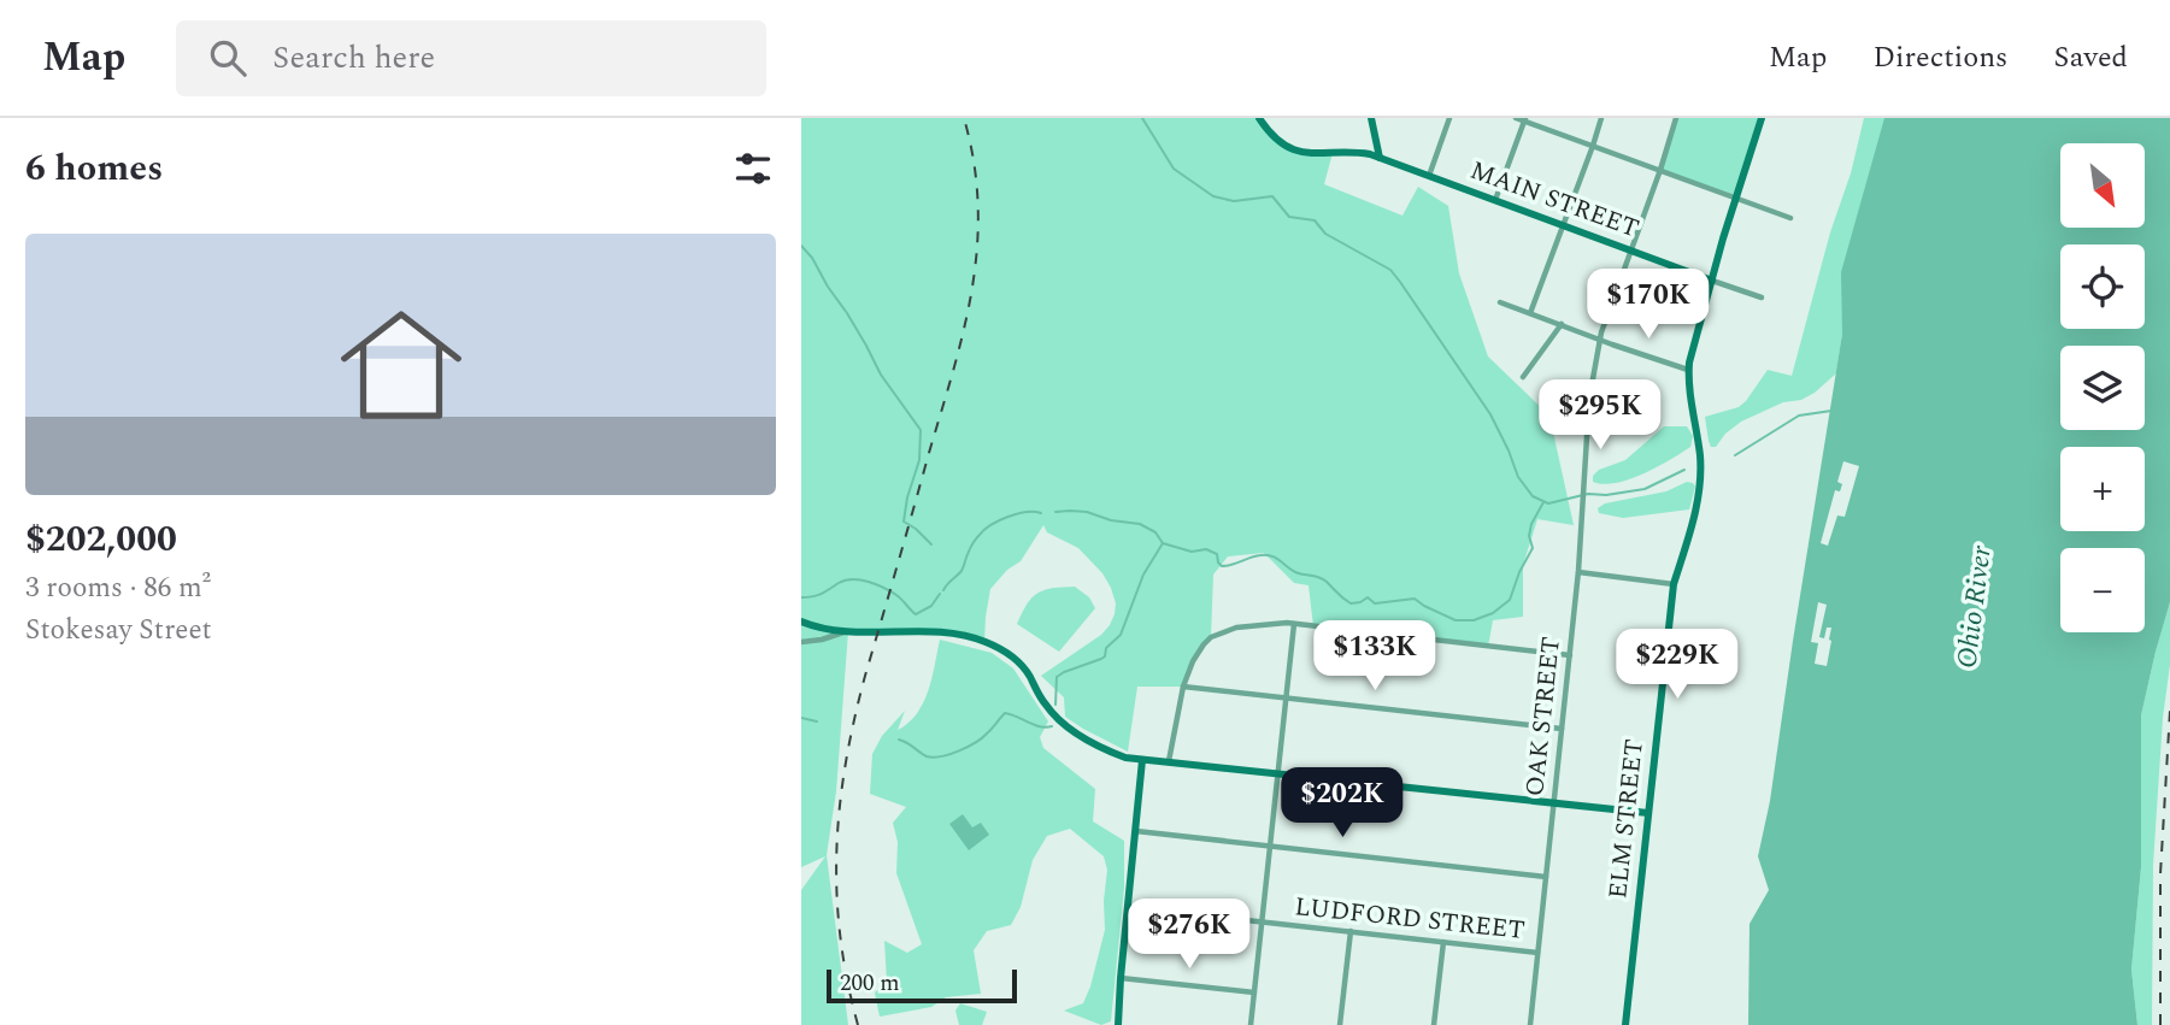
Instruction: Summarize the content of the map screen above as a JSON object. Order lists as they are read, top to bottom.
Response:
{
  "streets": {
    "main road": ["MAIN STREET", "ELM STREET"],
    "street": ["OAK STREET", "LUDFORD STREET"]
  },
  "crossings": [
    ["MAIN STREET", "OAK STREET"],
    ["OAK STREET", "LUDFORD STREET"]
  ],
  "water": ["Ohio River"],
  "scale_bar": "200 m",
  "north": "bottom right",
  "page": {
    "header": "Map",
    "search": "Search here",
    "nav": ["Map", "Directions", "Saved"],
    "heading": "6 homes",
    "map_buttons": ["+", "−"],
    "list": [
      {
        "name": "$202,000",
        "note": "3 rooms · 86 m² · Stokesay Street"
      }
    ],
    "price": [
      "$170K",
      "$295K",
      "$133K",
      "$229K",
      "$202K",
      "$276K"
    ],
    "scale": "200 m"
  }
}
